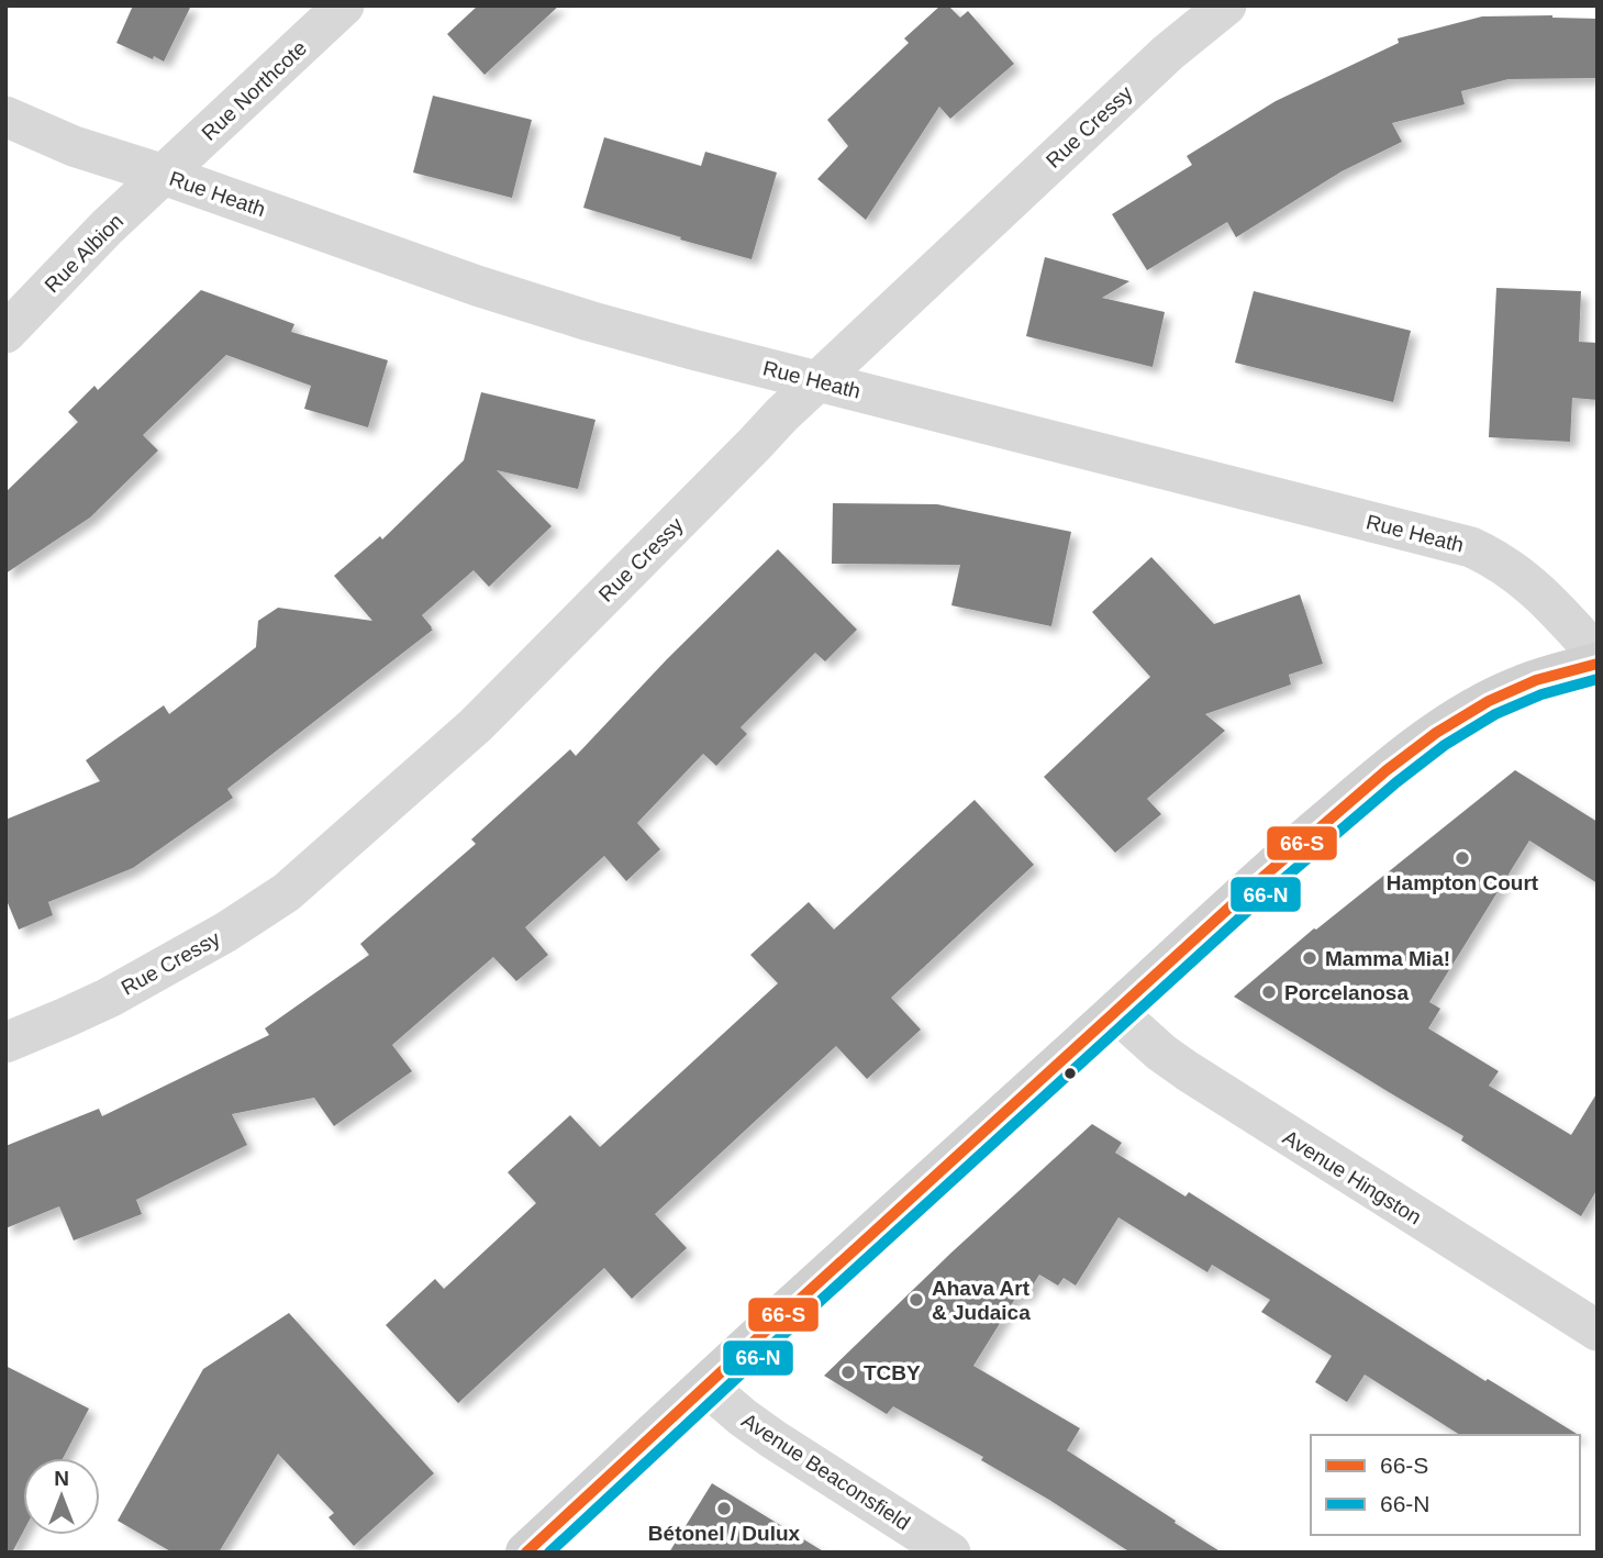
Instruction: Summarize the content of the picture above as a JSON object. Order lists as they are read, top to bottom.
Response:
{
  "streets": {
    "street": [
      "Rue Northcote",
      "Rue Cressy",
      "Rue Heath",
      "Rue Albion",
      "Avenue Hingston",
      "Avenue Beaconsfield"
    ]
  },
  "crossings": [
    ["Rue Northcote", "Rue Heath"],
    ["Rue Northcote", "Rue Albion"],
    ["Rue Cressy", "Rue Heath"],
    ["Rue Heath", "Rue Albion"]
  ],
  "places": [
    "Hampton Court",
    "Mamma Mia!",
    "Porcelanosa",
    "Ahava Art & Judaica",
    "TCBY",
    "Bétonel / Dulux"
  ],
  "lines": ["transit line 66-S", "transit line 66-N"],
  "legend": ["66-S", "66-N"],
  "north": "top"
}
